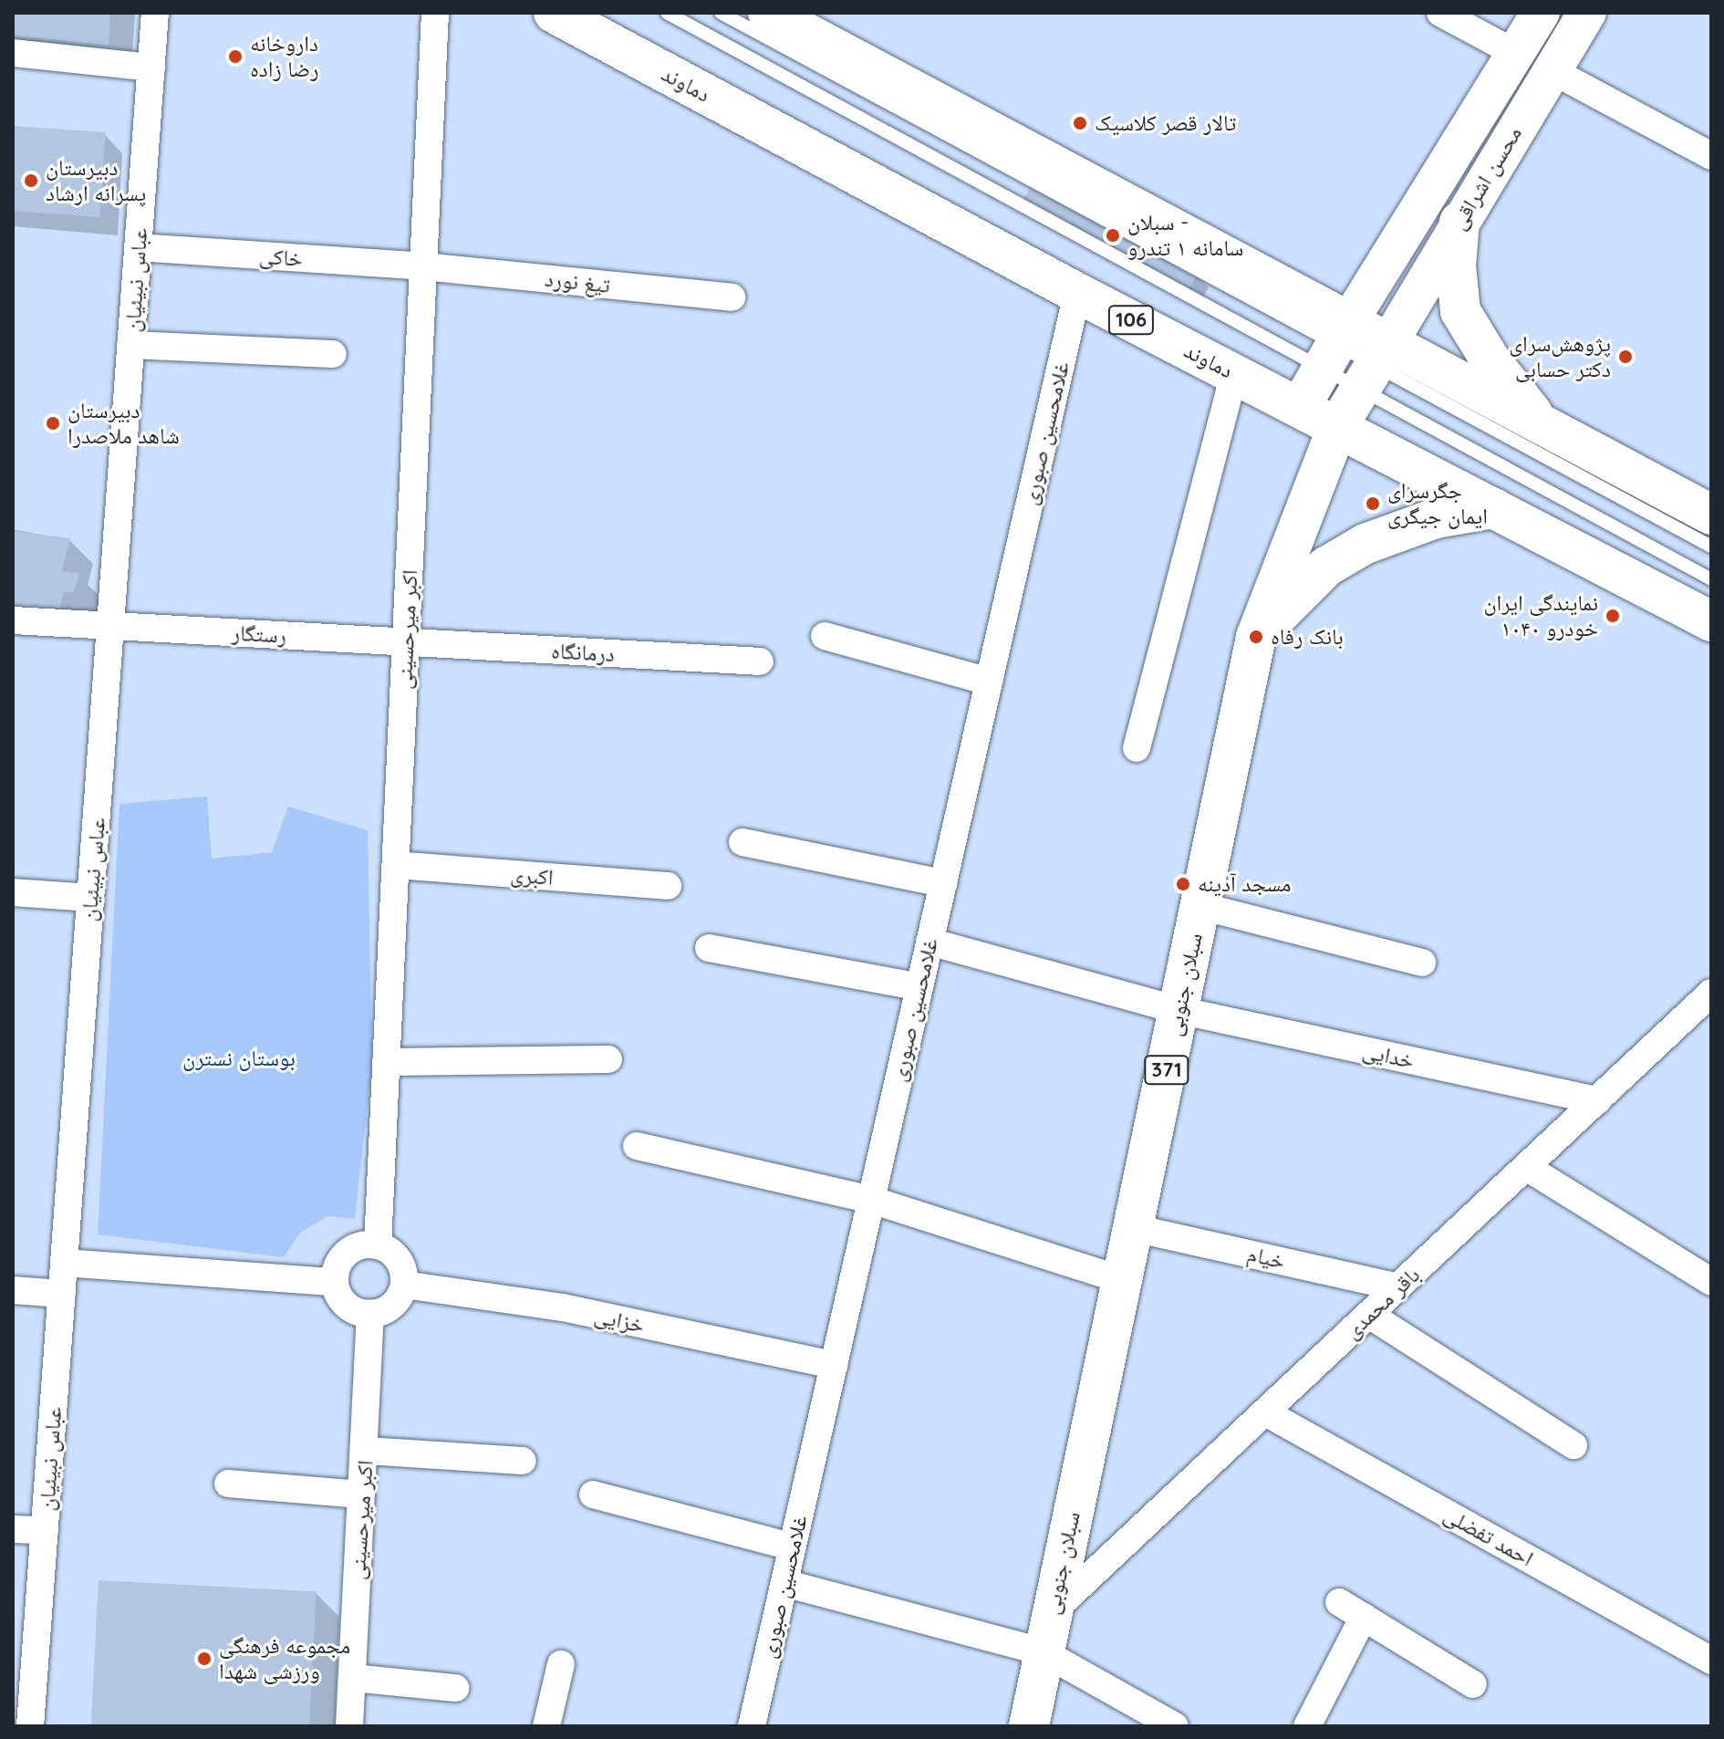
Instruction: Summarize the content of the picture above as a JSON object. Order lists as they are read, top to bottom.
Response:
{
  "streets": {
    "main road": [
      "دماوند",
      "محسن اشراقی",
      "106",
      "سبلان جنوبی",
      "371"
    ],
    "street": [
      "خاکی",
      "عباس نبیئیان",
      "تیغ نورد",
      "غلامحسین صبوری",
      "اکبر میرحسینی",
      "رستگار",
      "درمانگاه",
      "اکبری",
      "خدایی",
      "خیام",
      "باقر محمدی",
      "خزایی",
      "احمد تفضلی"
    ]
  },
  "crossings": [
    ["دماوند", "غلامحسین صبوری"],
    ["دماوند", "سبلان جنوبی"],
    ["محسن اشراقی", "سبلان جنوبی"],
    ["خاکی", "عباس نبیئیان"],
    ["خاکی", "تیغ نورد"],
    ["خاکی", "اکبر میرحسینی"],
    ["عباس نبیئیان", "رستگار"],
    ["تیغ نورد", "اکبر میرحسینی"],
    ["غلامحسین صبوری", "خدایی"],
    ["غلامحسین صبوری", "خزایی"],
    ["اکبر میرحسینی", "رستگار"],
    ["اکبر میرحسینی", "درمانگاه"],
    ["اکبر میرحسینی", "اکبری"],
    ["اکبر میرحسینی", "خزایی"],
    ["رستگار", "درمانگاه"],
    ["سبلان جنوبی", "خدایی"],
    ["سبلان جنوبی", "خیام"],
    ["سبلان جنوبی", "باقر محمدی"],
    ["خدایی", "باقر محمدی"],
    ["خیام", "باقر محمدی"],
    ["باقر محمدی", "احمد تفضلی"]
  ],
  "parks": ["بوستان نسترن"],
  "places": [
    "داروخانه رضا زاده",
    "تالار قصر کلاسیک",
    "دبیرستان پسرانه ارشاد",
    "سبلان - سامانه ۱ تندرو",
    "پژوهش‌سرای دکتر حسابی",
    "دبیرستان شاهد ملاصدرا",
    "جگرسرای ایمان جیگری",
    "نمایندگی ایران خودرو ۱۰۴۰",
    "بانک رفاه",
    "مسجد آدینه",
    "مجموعه فرهنگی ورزشی شهدا"
  ]
}
